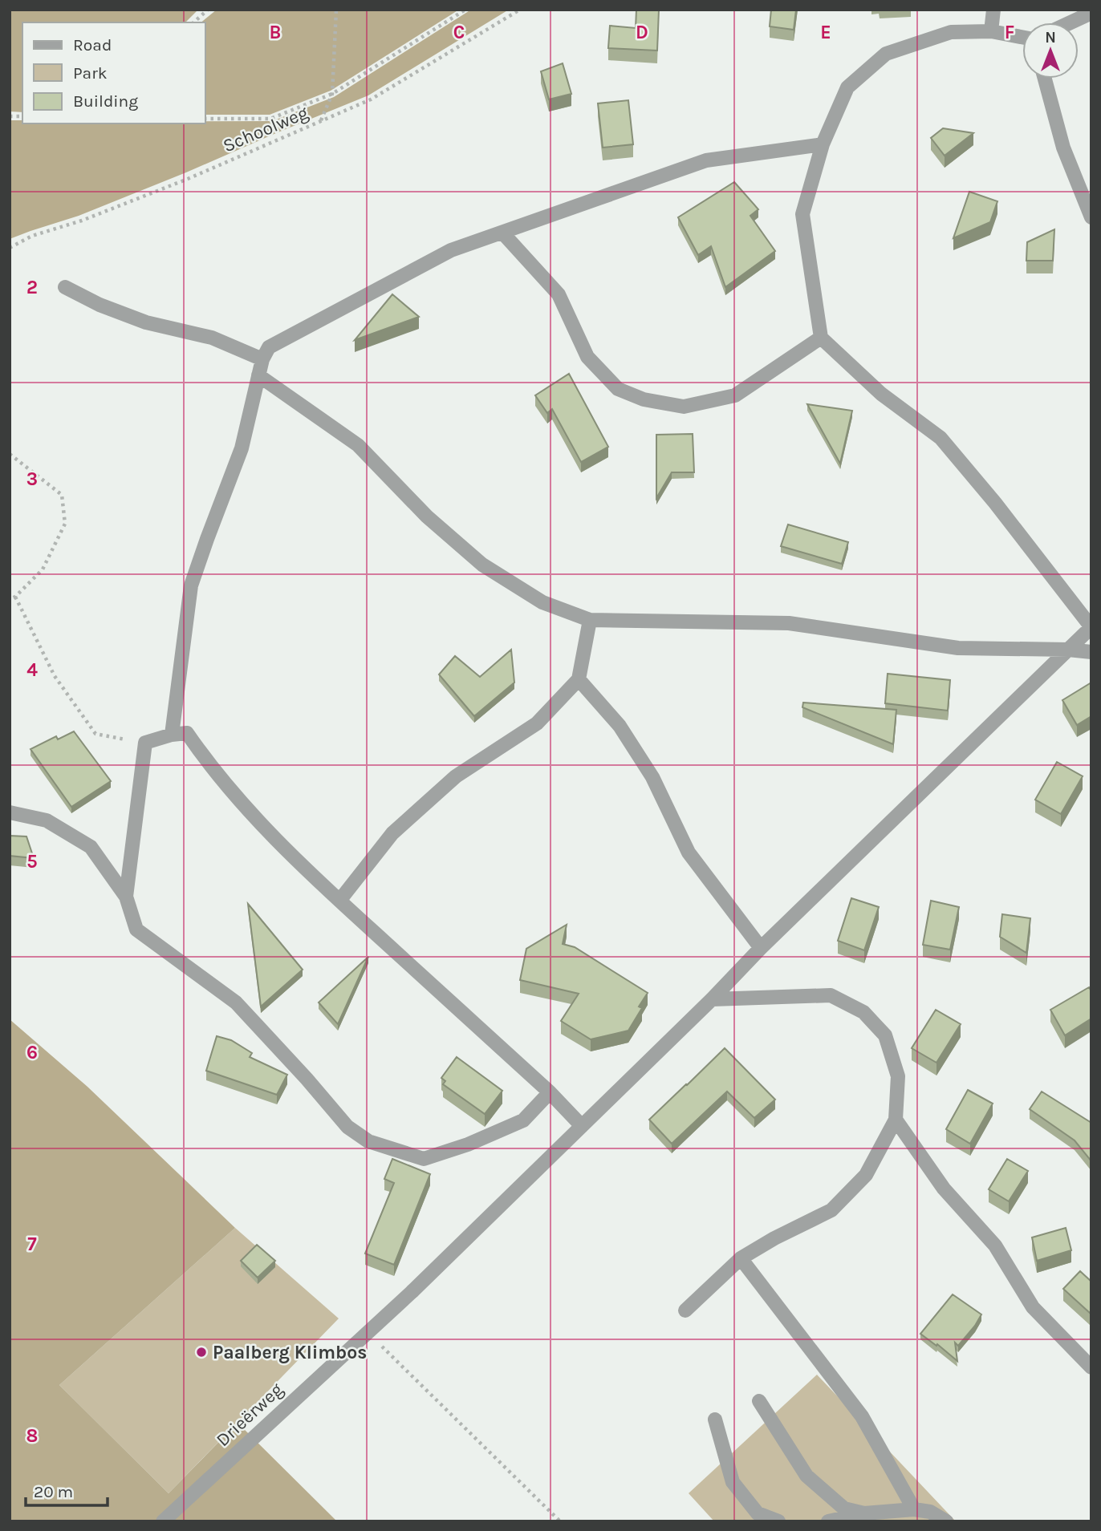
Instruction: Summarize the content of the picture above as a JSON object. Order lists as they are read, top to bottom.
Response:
{
  "streets": {
    "street": ["Drieërweg"],
    "path": ["Schoolweg"]
  },
  "places": ["Paalberg Klimbos"],
  "legend": ["Road", "Park", "Building"],
  "scale_bar": "20 m",
  "north": "top",
  "grid": {
    "columns": [
      "B",
      "C",
      "D",
      "E",
      "F"
    ],
    "rows": [
      "2",
      "3",
      "4",
      "5",
      "6",
      "7",
      "8"
    ]
  }
}
